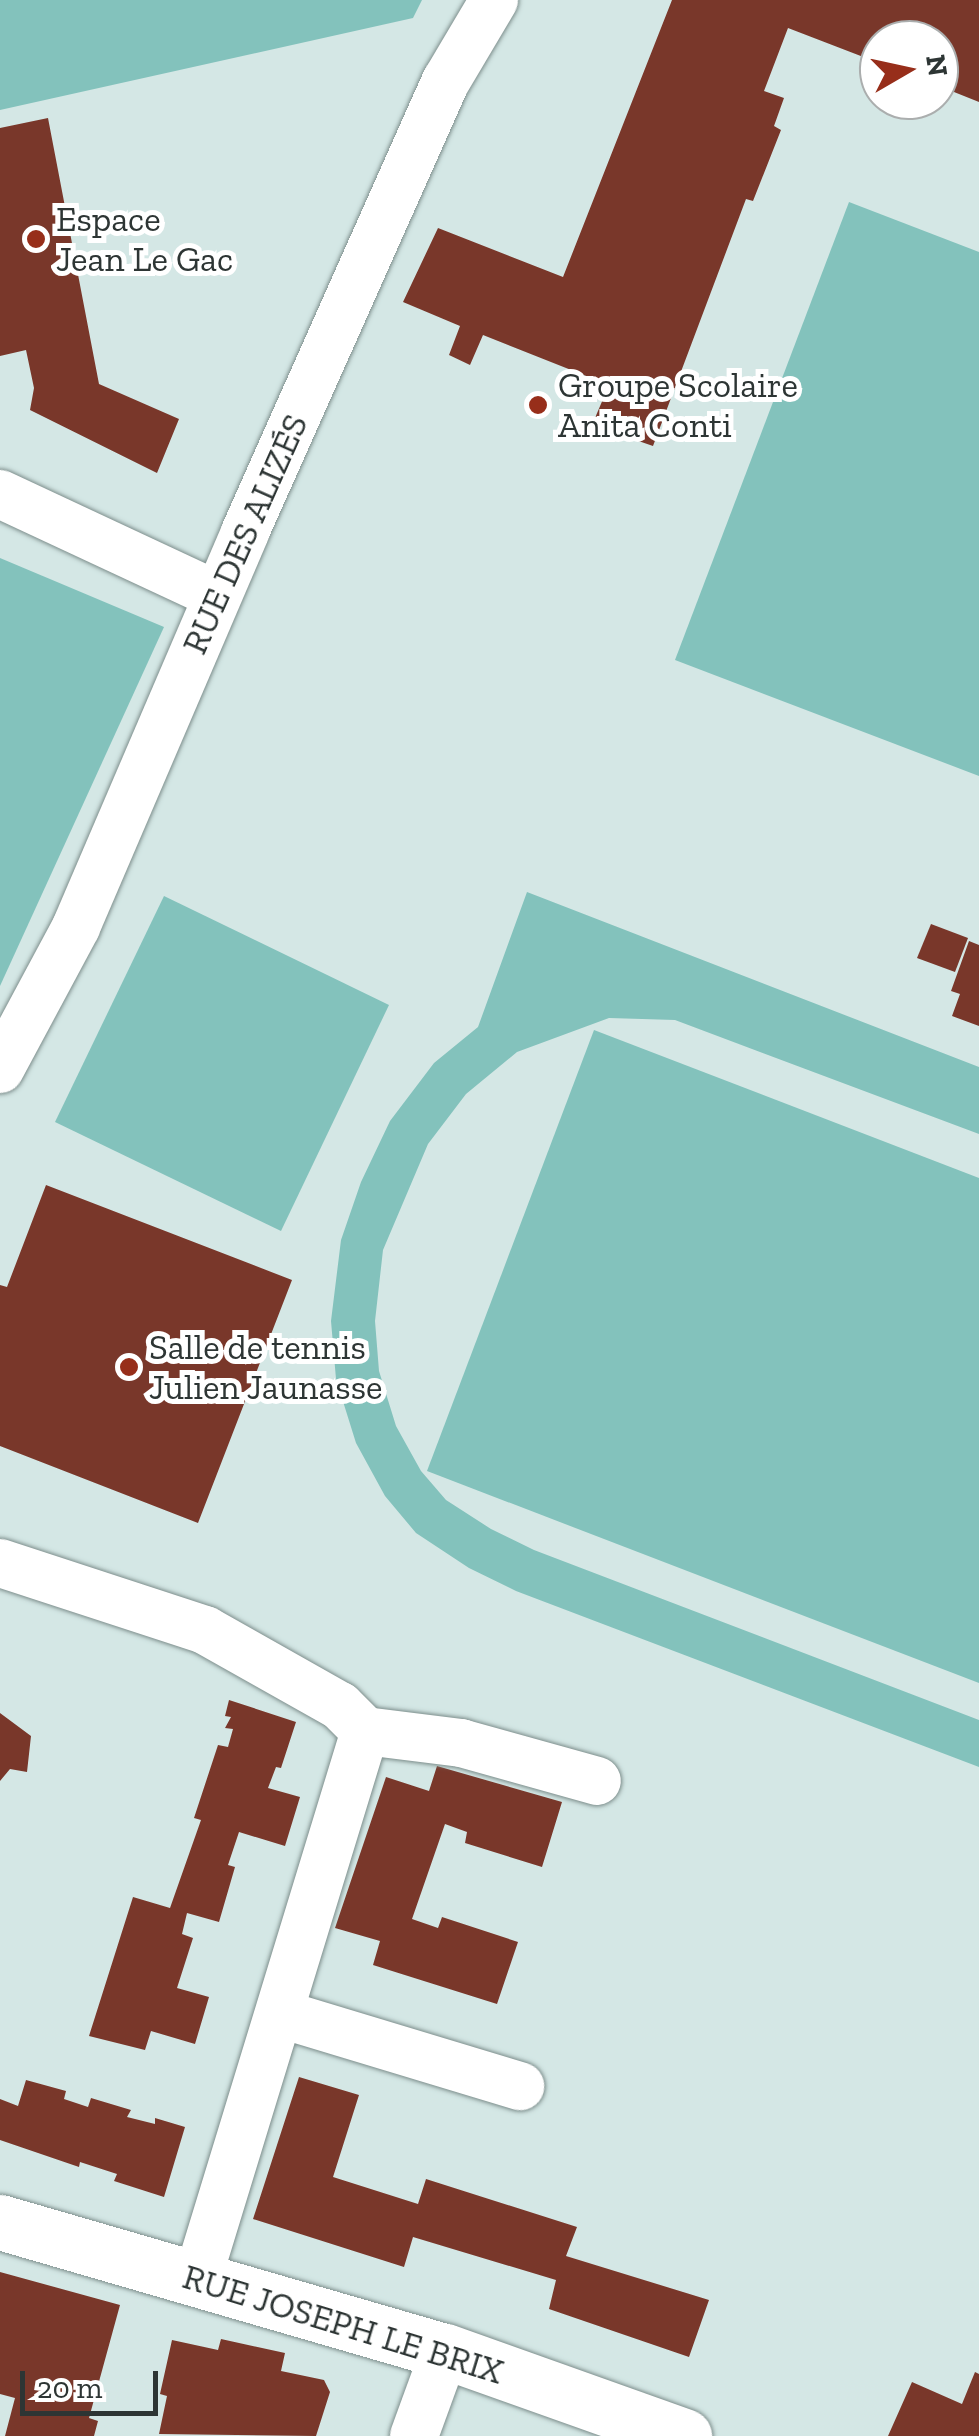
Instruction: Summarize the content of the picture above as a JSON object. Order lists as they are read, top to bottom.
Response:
{
  "streets": {
    "street": ["RUE DES ALIZÉS", "RUE JOSEPH LE BRIX"]
  },
  "places": ["Espace Jean Le Gac", "Groupe Scolaire Anita Conti", "Salle de tennis Julien Jaunasse"],
  "scale_bar": "20 m",
  "north": "right"
}
